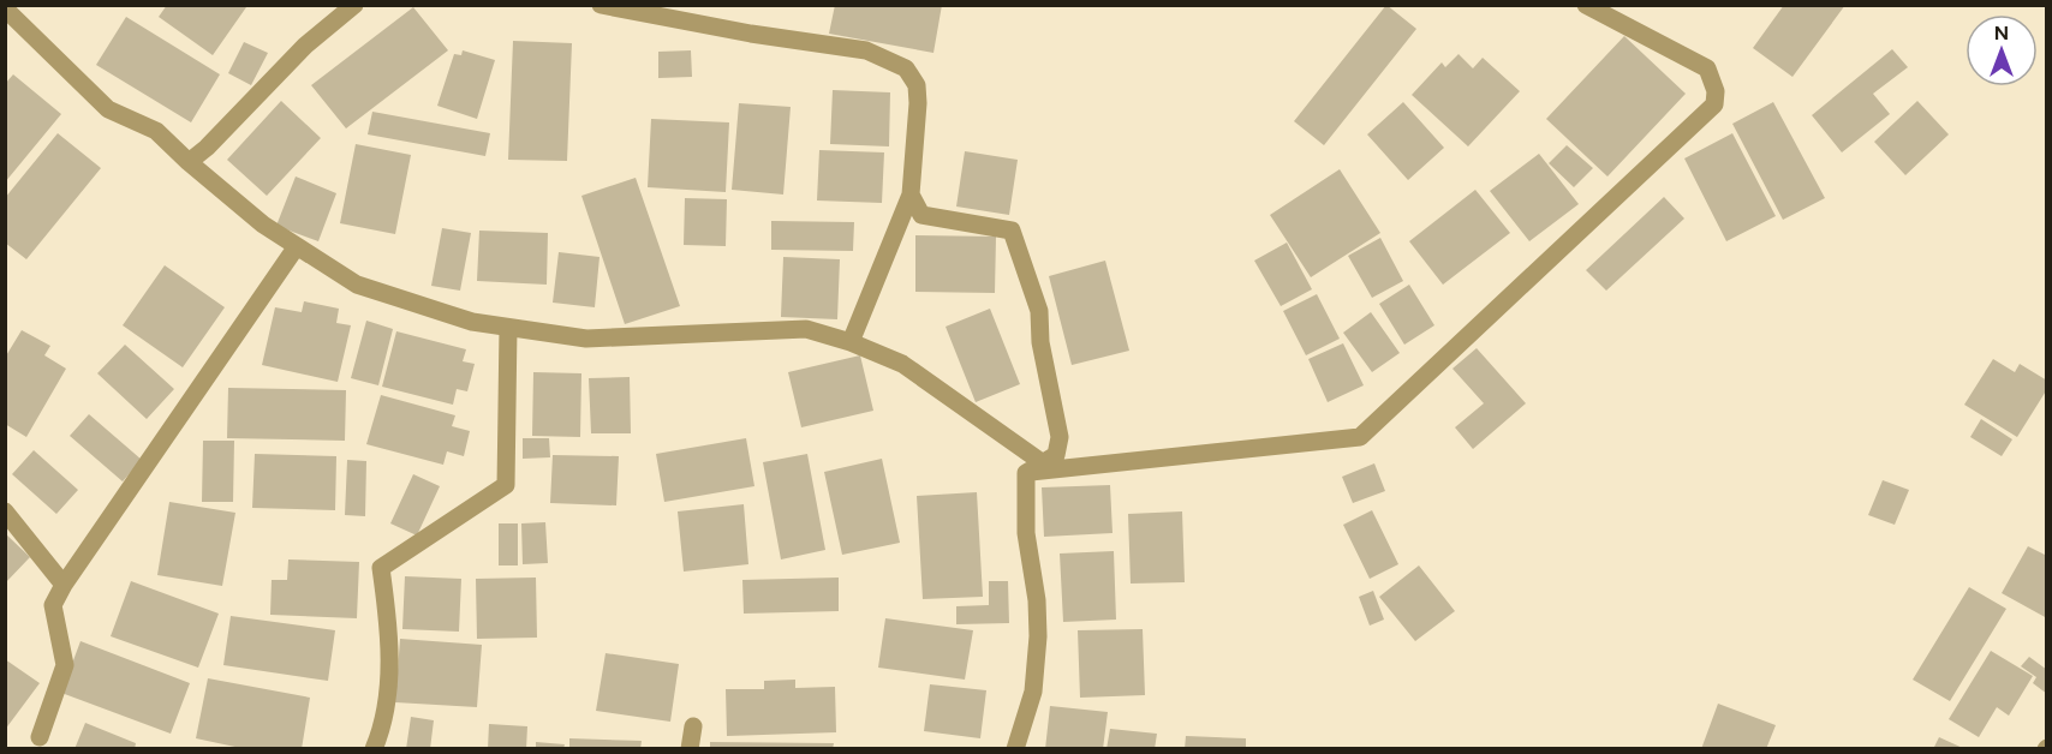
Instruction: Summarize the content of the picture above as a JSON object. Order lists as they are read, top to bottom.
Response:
{
  "north": "top"
}
